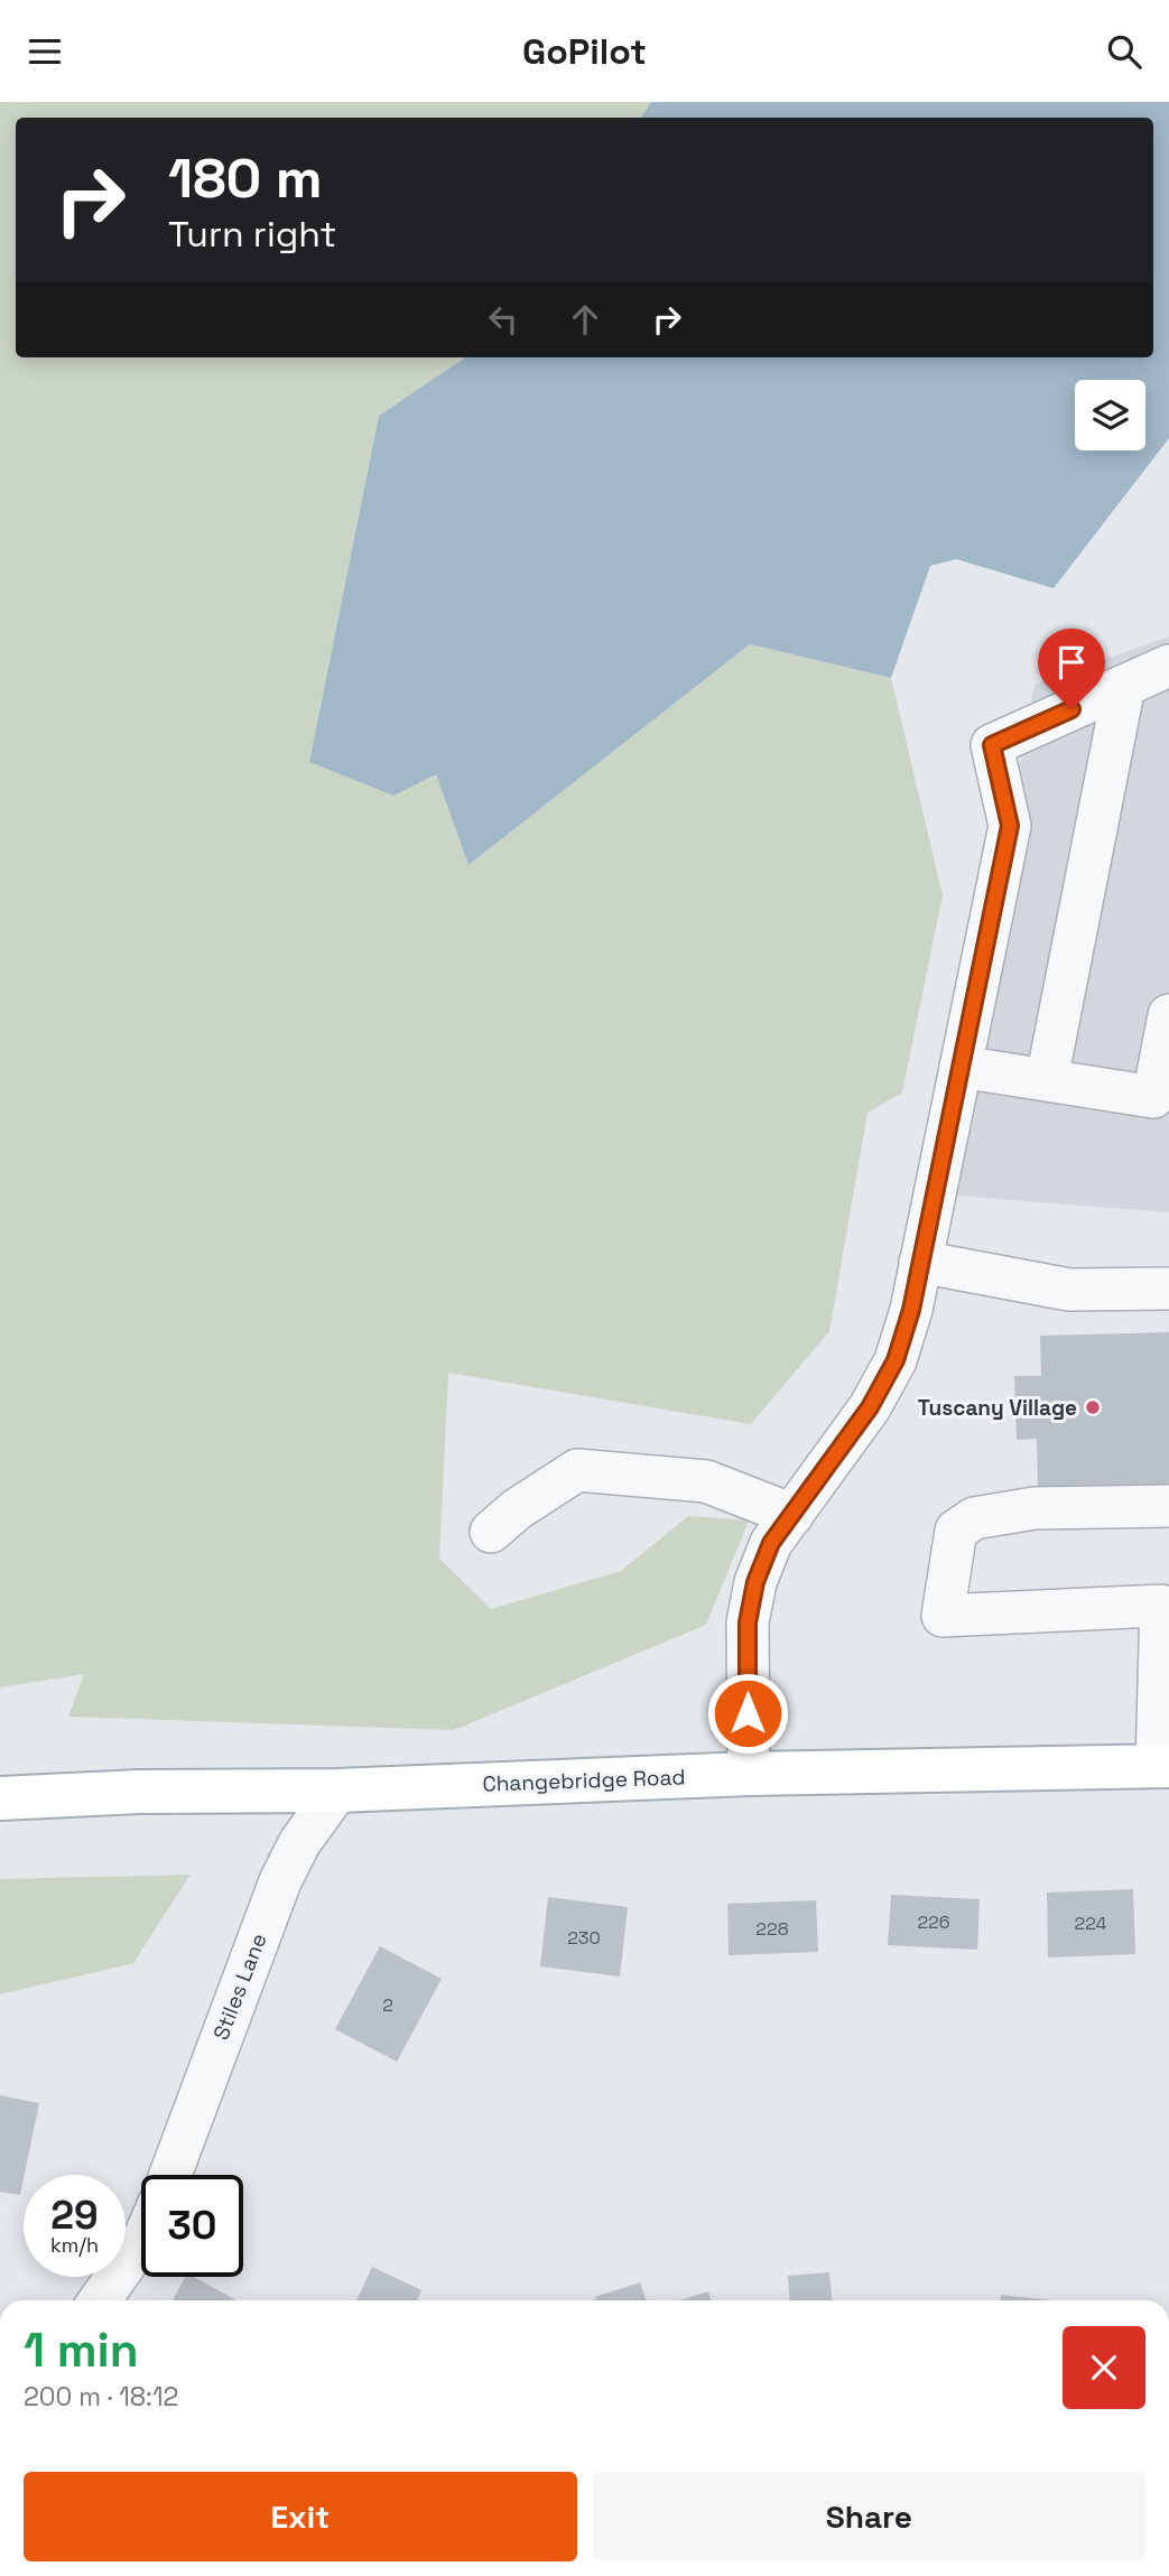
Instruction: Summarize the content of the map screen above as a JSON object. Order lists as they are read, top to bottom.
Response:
{
  "streets": {
    "main road": ["Changebridge Road"],
    "street": ["Stiles Lane"]
  },
  "crossings": [
    ["Changebridge Road", "Stiles Lane"]
  ],
  "places": ["Tuscany Village"],
  "house_numbers": [
    "226",
    "224",
    "228",
    "230",
    "2"
  ],
  "page": {
    "header": "GoPilot",
    "turn": ["180 m", "Turn right"],
    "speed": "29 km/h",
    "limit": "30",
    "heading": ["1 min", "200 m · 18:12"],
    "buttons": ["Exit", "Share"]
  }
}
